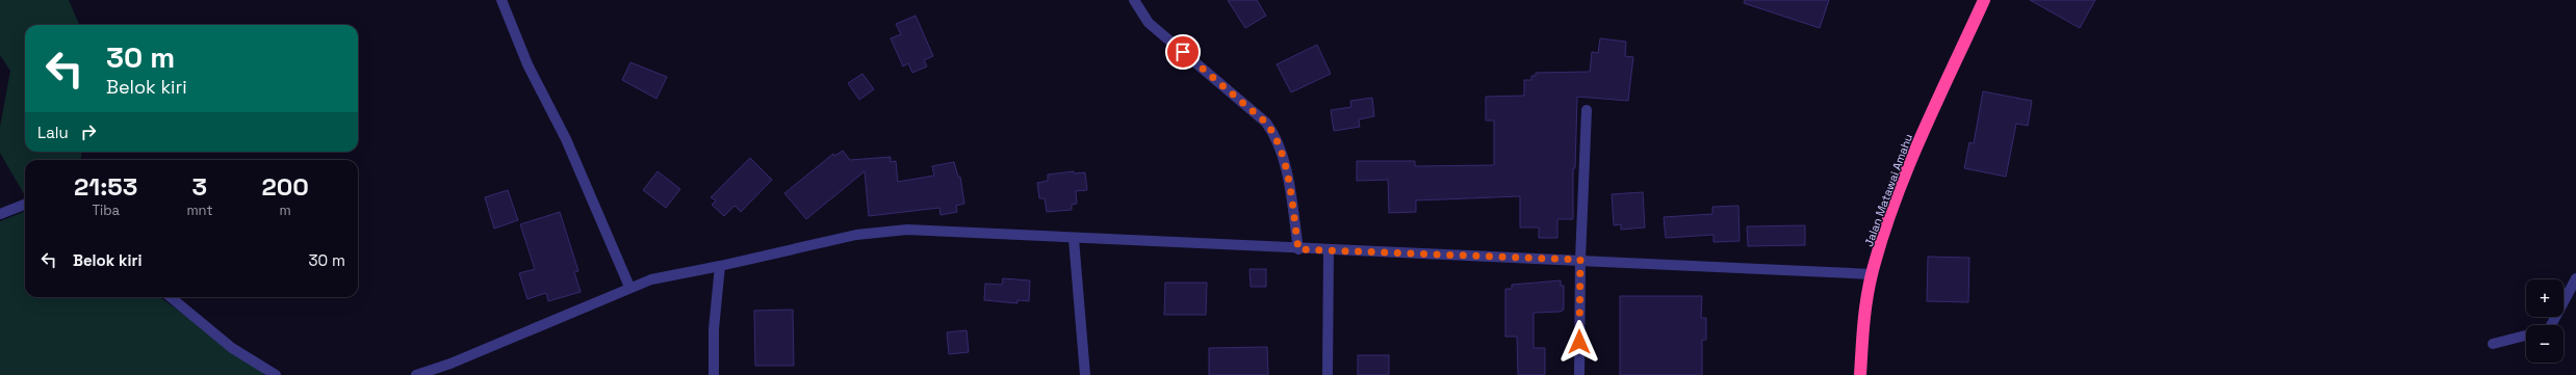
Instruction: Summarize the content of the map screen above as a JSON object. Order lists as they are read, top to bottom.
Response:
{
  "streets": {
    "highway": ["Jalan Matawai Amahu"]
  },
  "page": {
    "turn": ["30 m", "Belok kiri"],
    "then": "Lalu",
    "eta": [
      "21:53",
      "Tiba",
      "3",
      "mnt",
      "200",
      "m"
    ],
    "list": [
      {
        "name": "Belok kiri",
        "value": "30 m"
      }
    ],
    "map_buttons": ["+", "−"]
  }
}
